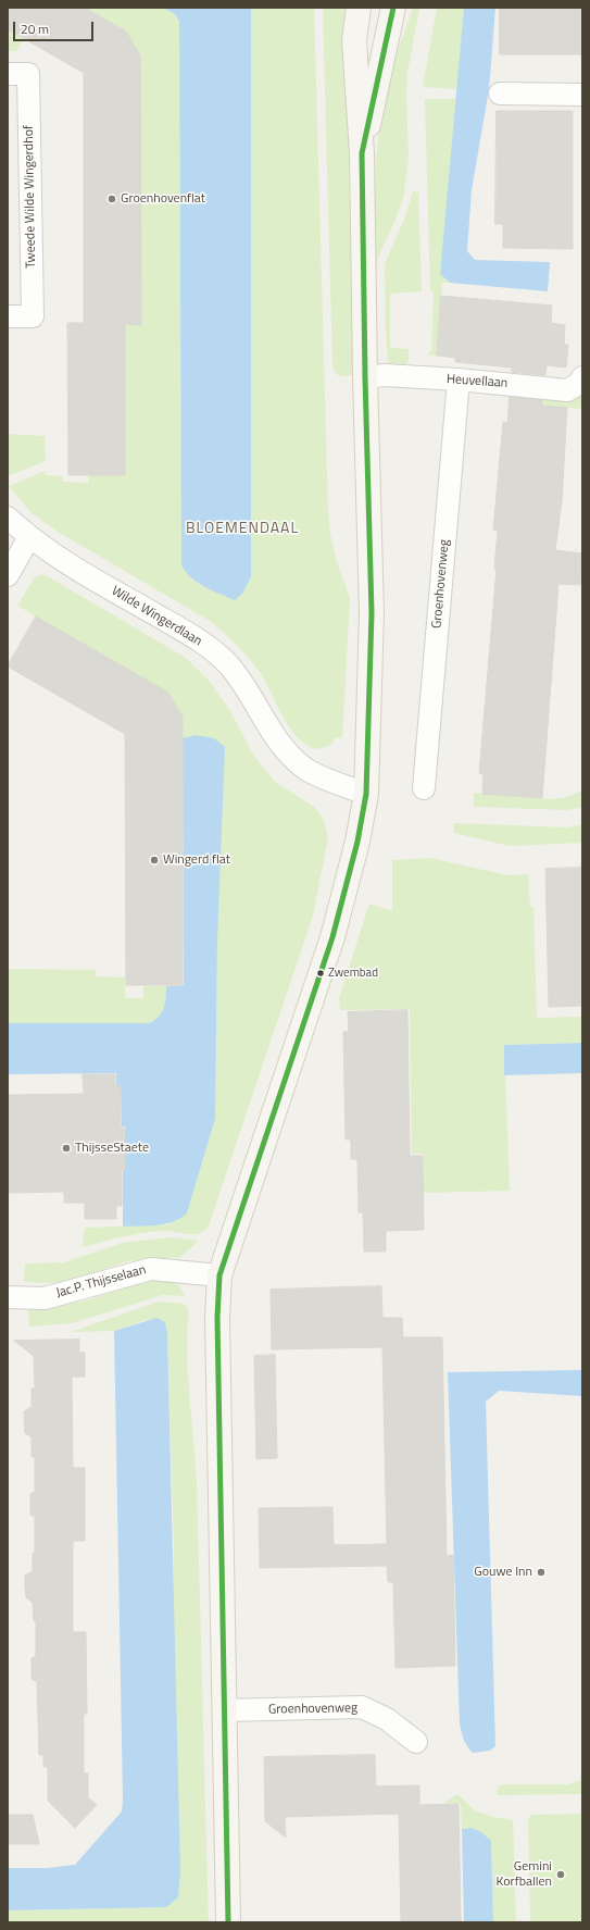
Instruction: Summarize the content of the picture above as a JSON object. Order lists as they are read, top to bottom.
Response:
{
  "streets": {
    "street": [
      "Tweede Wilde Wingerdhof",
      "Heuvellaan",
      "Groenhovenweg",
      "Wilde Wingerdlaan",
      "Jac.P. Thijsselaan"
    ]
  },
  "crossings": [
    ["Heuvellaan", "Groenhovenweg"]
  ],
  "districts": ["BLOEMENDAAL"],
  "places": [
    "Groenhovenflat",
    "Wingerd flat",
    "Zwembad",
    "ThijsseStaete",
    "Gouwe Inn",
    "Gemini Korfballen"
  ],
  "scale_bar": "20 m"
}
